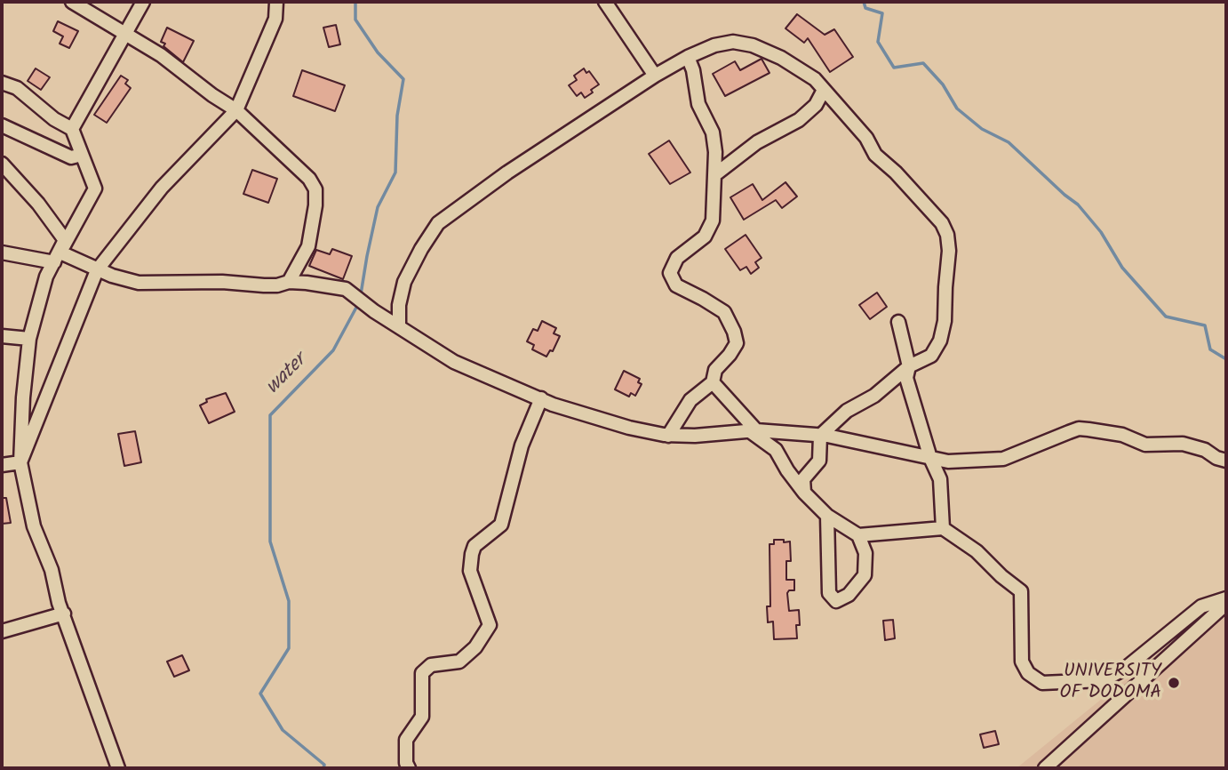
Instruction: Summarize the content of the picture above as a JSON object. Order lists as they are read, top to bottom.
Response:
{
  "water": ["water"],
  "places": ["UNIVERSITY OF DODOMA"]
}
